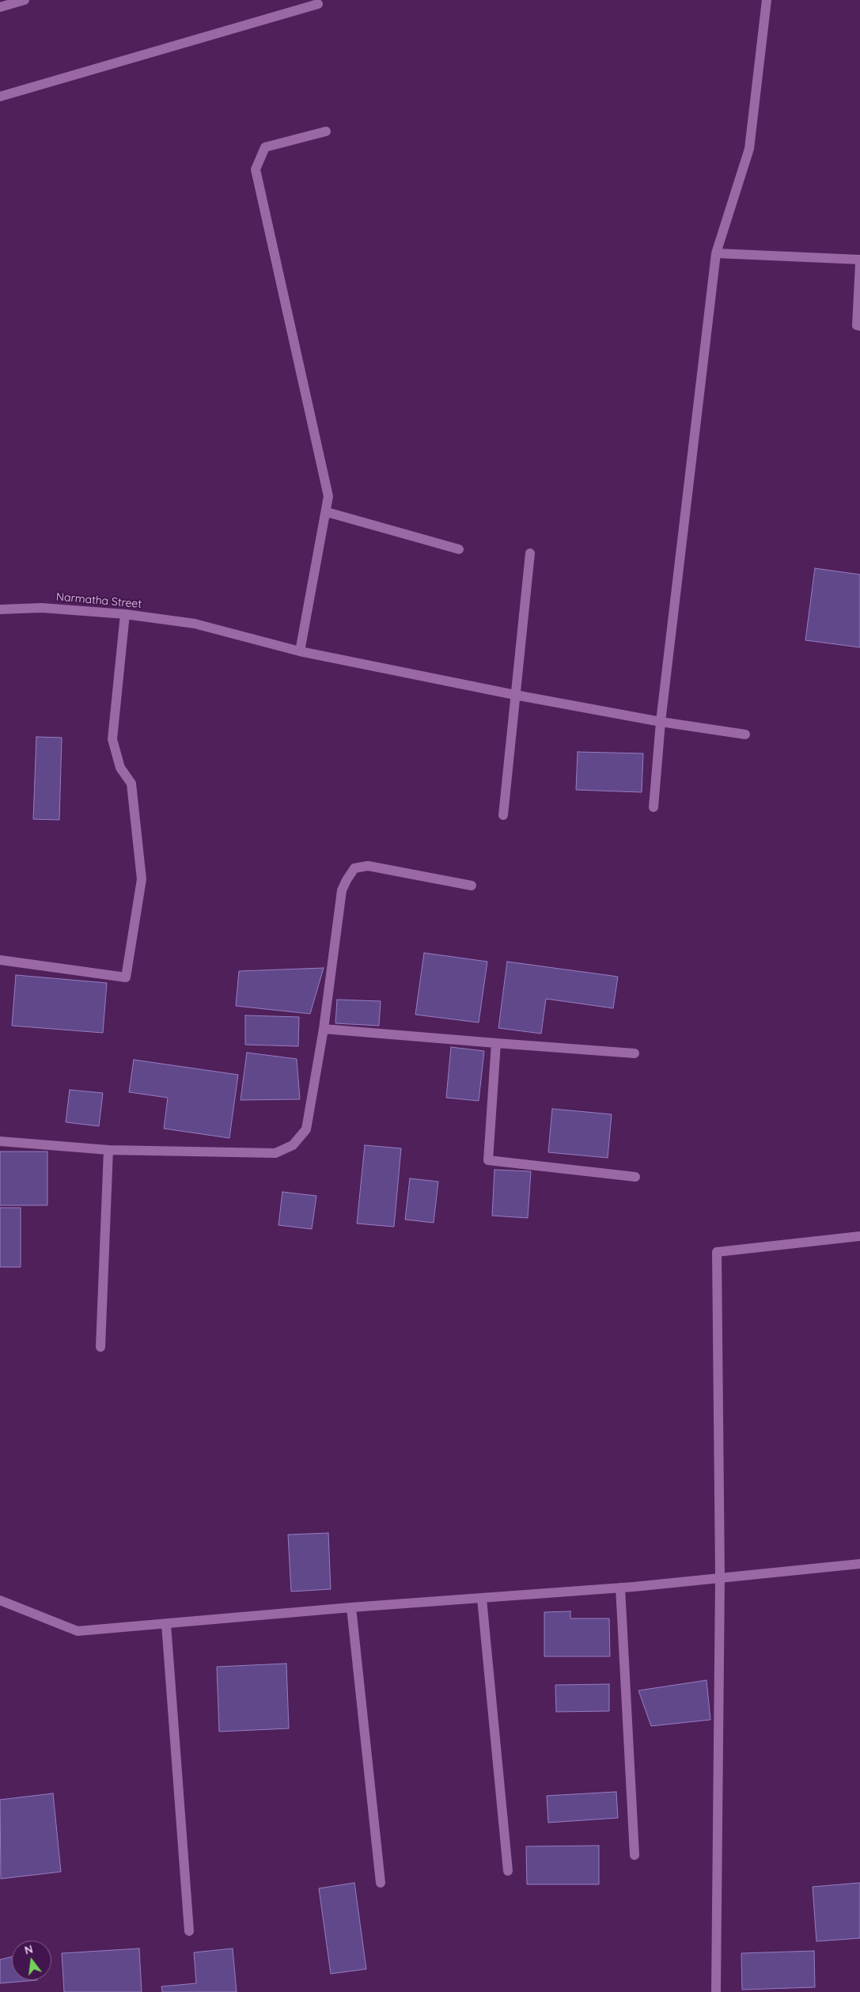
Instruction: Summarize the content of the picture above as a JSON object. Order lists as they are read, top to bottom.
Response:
{
  "streets": {
    "street": ["Narmatha Street"]
  },
  "north": "top"
}
